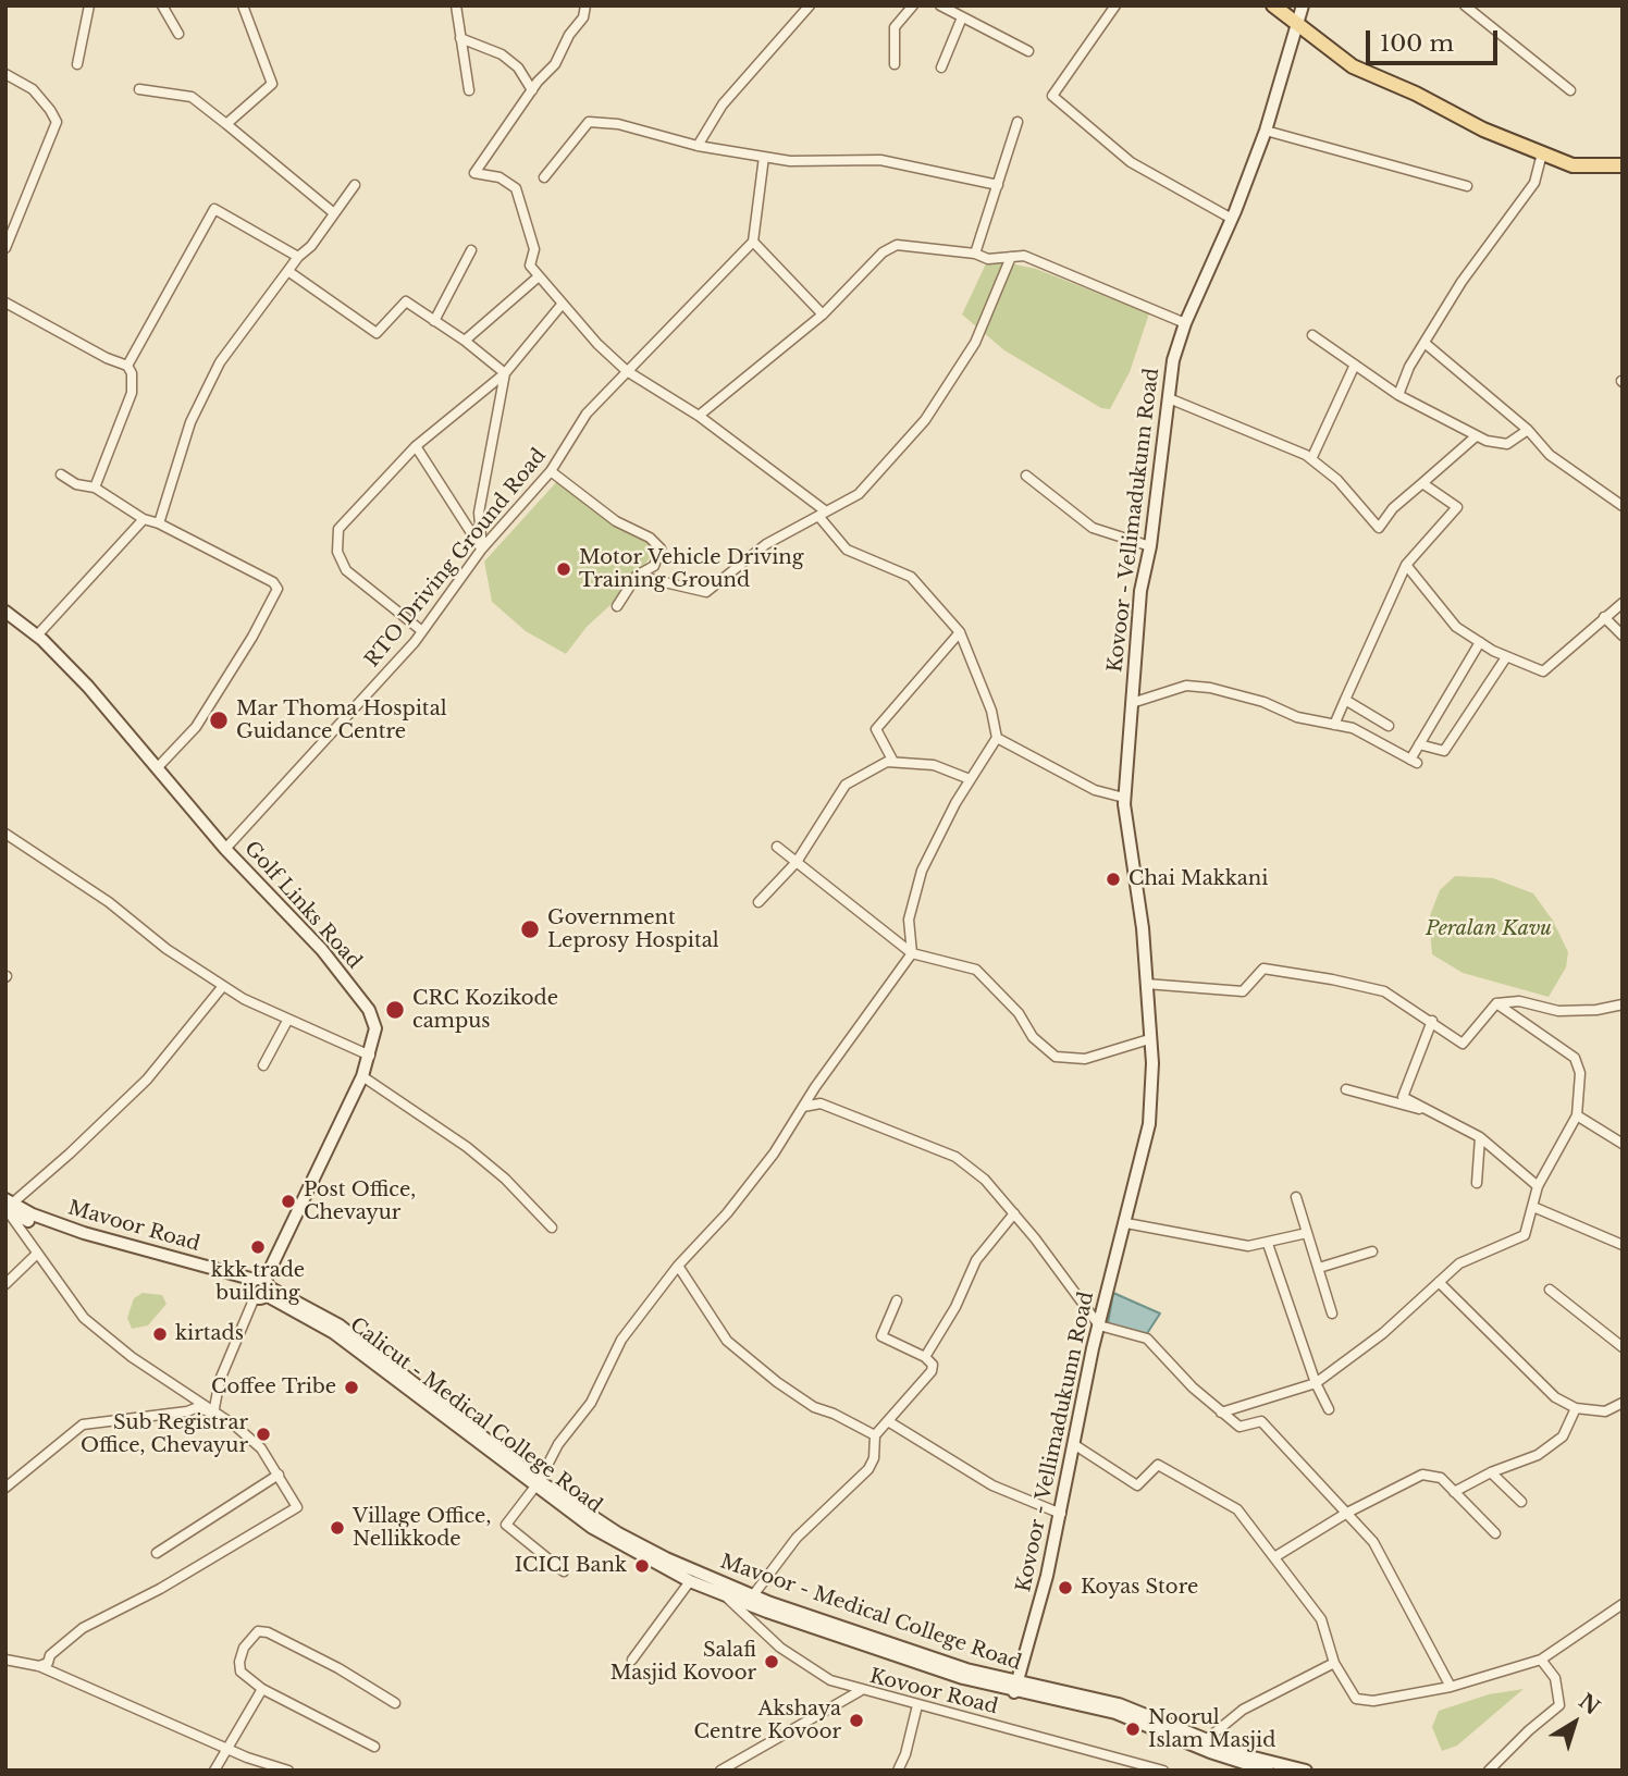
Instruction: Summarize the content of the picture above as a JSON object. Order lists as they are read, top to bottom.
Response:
{
  "streets": {
    "main road": [
      "Kovoor - Vellimadukunn Road",
      "Golf Links Road",
      "Mavoor Road",
      "Calicut - Medical College Road",
      "Mavoor - Medical College Road"
    ],
    "street": ["RTO Driving Ground Road", "Kovoor Road"]
  },
  "crossings": [
    ["Kovoor - Vellimadukunn Road", "Calicut - Medical College Road"],
    ["Kovoor - Vellimadukunn Road", "Mavoor - Medical College Road"],
    ["RTO Driving Ground Road", "Golf Links Road"],
    ["Golf Links Road", "Mavoor Road"],
    ["Golf Links Road", "Mavoor - Medical College Road"],
    ["Mavoor Road", "Mavoor - Medical College Road"],
    ["Calicut - Medical College Road", "Mavoor - Medical College Road"],
    ["Calicut - Medical College Road", "Kovoor Road"],
    ["Mavoor - Medical College Road", "Kovoor Road"]
  ],
  "parks": ["Peralan Kavu"],
  "places": [
    "Motor Vehicle Driving Training Ground",
    "Mar Thoma Hospital Guidance Centre",
    "Chai Makkani",
    "Government Leprosy Hospital",
    "CRC Kozikode campus",
    "Post Office, Chevayur",
    "kkk trade building",
    "kirtads",
    "Coffee Tribe",
    "Sub Registrar Office, Chevayur",
    "Village Office, Nellikkode",
    "ICICI Bank",
    "Koyas Store",
    "Salafi Masjid Kovoor",
    "Akshaya Centre Kovoor",
    "Noorul Islam Masjid"
  ],
  "scale_bar": "100 m",
  "north": "top right"
}
